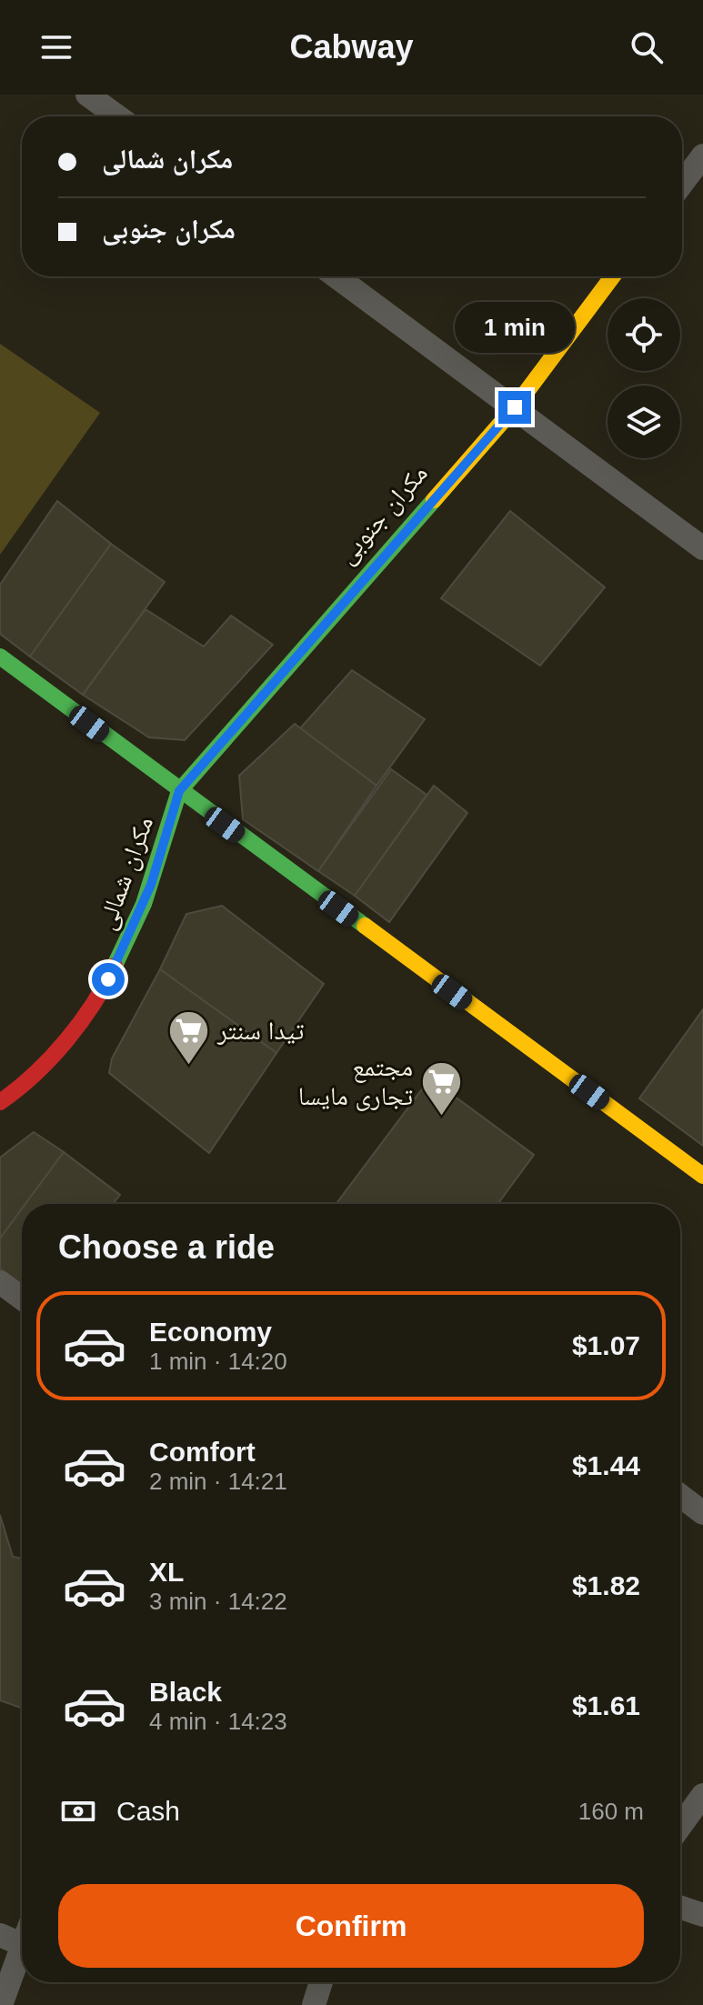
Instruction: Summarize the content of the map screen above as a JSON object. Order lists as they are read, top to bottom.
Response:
{
  "streets": {
    "street": ["مکران جنوبی", "مکران شمالی"]
  },
  "crossings": [
    ["مکران جنوبی", "مکران شمالی"]
  ],
  "places": {
    "supermarket": ["تیدا سنتر", "مجتمع تجاری مايسا"]
  },
  "page": {
    "header": "Cabway",
    "banner": ["مکران شمالی", "مکران جنوبی"],
    "bubble": "1 min",
    "heading": "Choose a ride",
    "list": [
      {
        "name": "Economy",
        "note": "1 min · 14:20",
        "value": "$1.07"
      },
      {
        "name": "Comfort",
        "note": "2 min · 14:21",
        "value": "$1.44"
      },
      {
        "name": "XL",
        "note": "3 min · 14:22",
        "value": "$1.82"
      },
      {
        "name": "Black",
        "note": "4 min · 14:23",
        "value": "$1.61"
      }
    ],
    "pay": ["Cash", "160 m"],
    "buttons": "Confirm"
  }
}
